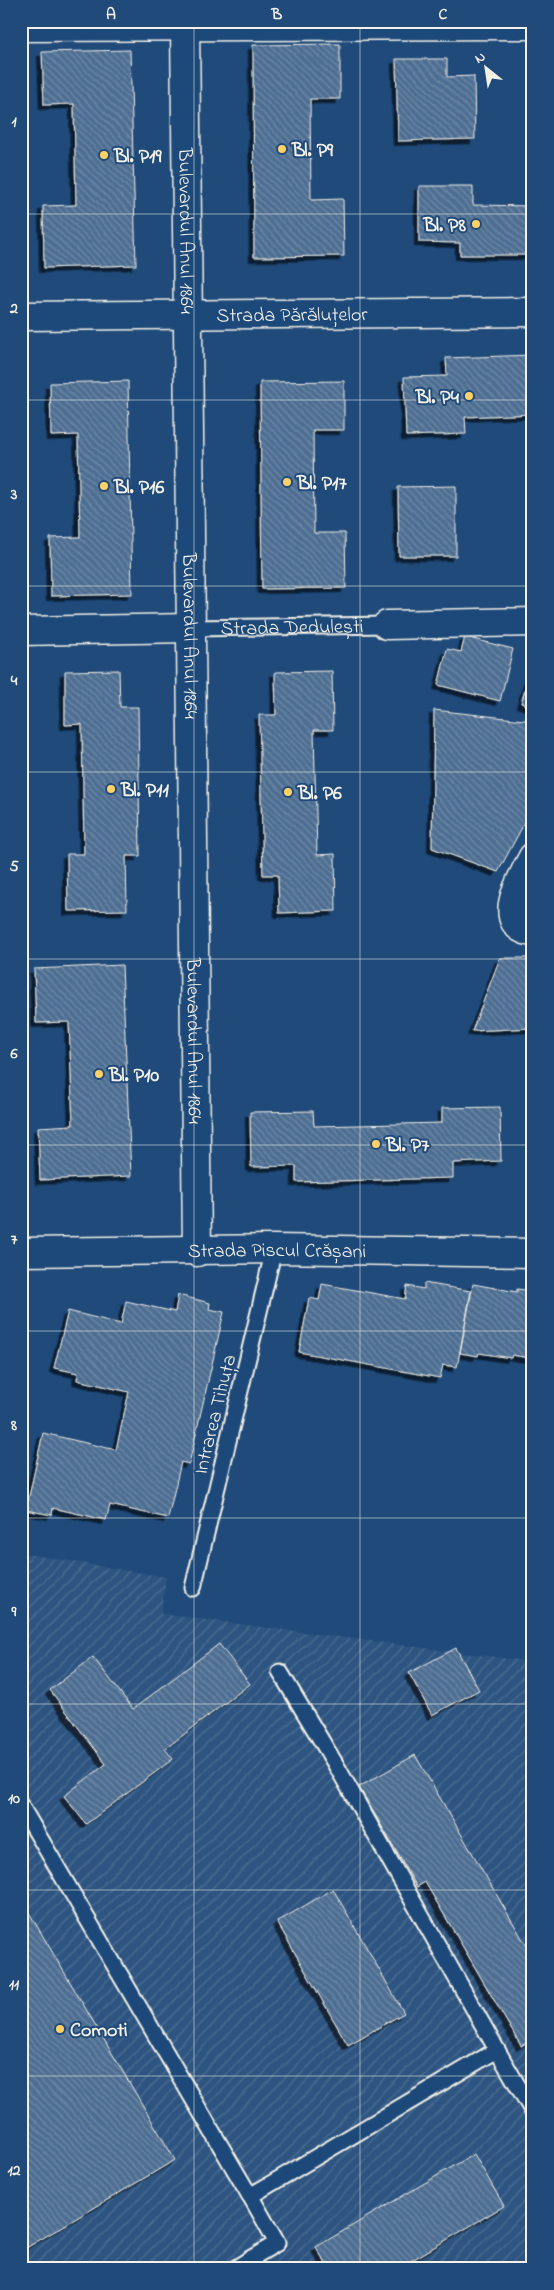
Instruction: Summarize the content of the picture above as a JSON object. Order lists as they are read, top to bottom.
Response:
{
  "streets": {
    "street": [
      "Bulevardul Anul 1864",
      "Strada Părăluțelor",
      "Strada Dedulești",
      "Strada Piscul Crășani"
    ],
    "lane": ["Intrarea Tihuța"]
  },
  "crossings": [
    ["Bulevardul Anul 1864", "Strada Părăluțelor"],
    ["Bulevardul Anul 1864", "Strada Dedulești"],
    ["Bulevardul Anul 1864", "Strada Piscul Crășani"],
    ["Strada Piscul Crășani", "Intrarea Tihuța"]
  ],
  "places": [
    "Bl. P9",
    "Bl. P19",
    "Bl. P8",
    "Bl. P4",
    "Bl. P17",
    "Bl. P16",
    "Bl. P11",
    "Bl. P6",
    "Bl. P10",
    "Bl. P7",
    "Comoti"
  ],
  "north": "top left",
  "grid": {
    "columns": ["A", "B", "C"],
    "rows": [
      "1",
      "2",
      "3",
      "4",
      "5",
      "6",
      "7",
      "8",
      "9",
      "10",
      "11",
      "12"
    ]
  }
}
